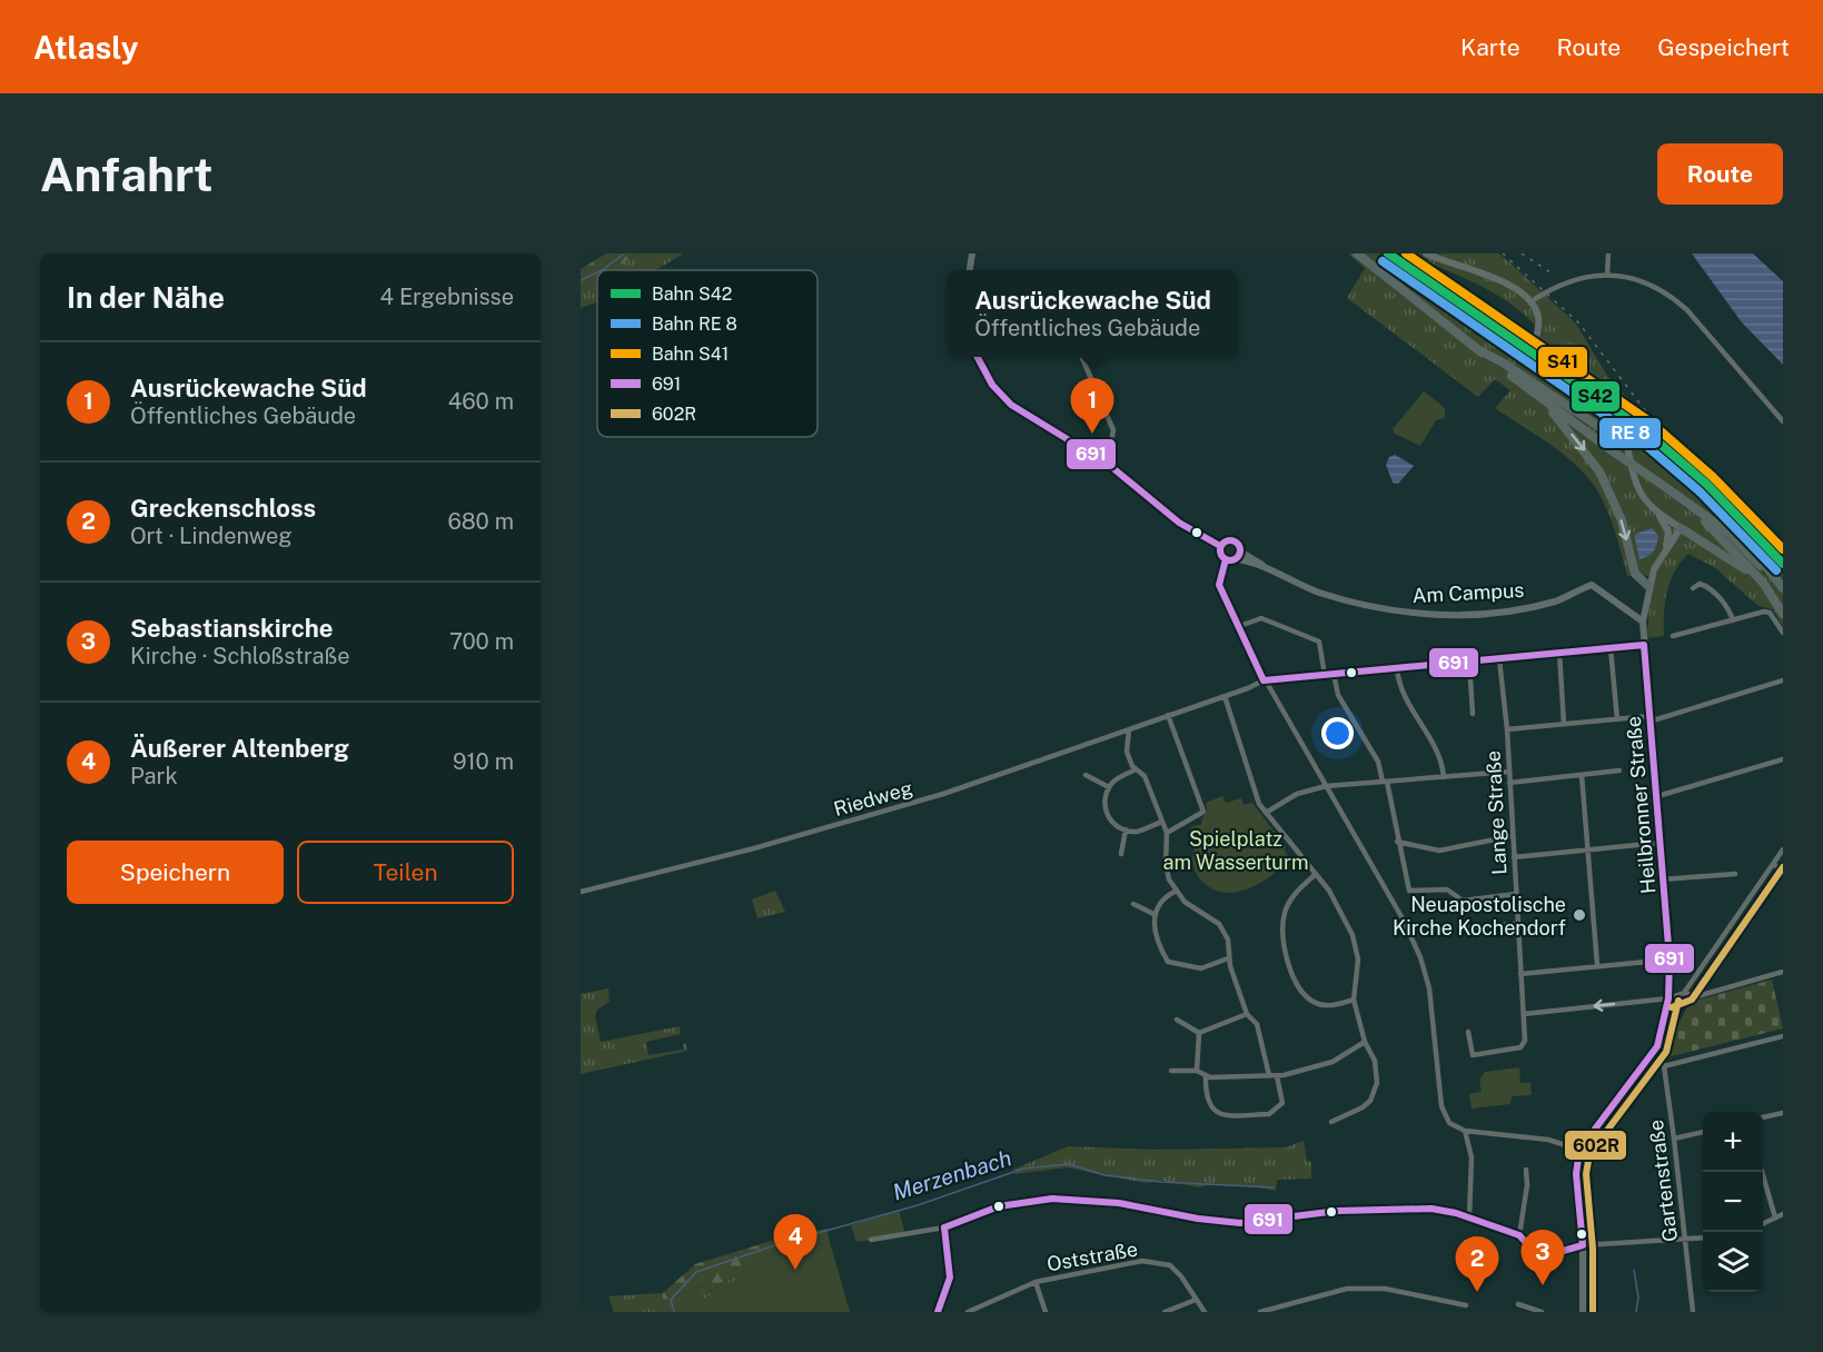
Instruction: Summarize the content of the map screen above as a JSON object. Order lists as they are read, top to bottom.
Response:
{
  "streets": {
    "main road": ["Am Campus", "Heilbronner Straße"],
    "street": [
      "Riedweg",
      "Lange Straße",
      "Gartenstraße",
      "Oststraße"
    ]
  },
  "crossings": [
    ["Am Campus", "Heilbronner Straße"],
    ["Riedweg", "Heilbronner Straße"],
    ["Riedweg", "Lange Straße"],
    ["Heilbronner Straße", "Gartenstraße"]
  ],
  "water": ["Merzenbach"],
  "parks": ["Spielplatz am Wasserturm"],
  "places": ["Neuapostolische Kirche Kochendorf"],
  "lines": [
    "rail line S42",
    "rail line S41",
    "transit line 691",
    "transit line 602R"
  ],
  "legend": [
    "Bahn S42",
    "Bahn RE 8",
    "Bahn S41",
    "691",
    "602R"
  ],
  "page": {
    "header": "Atlasly",
    "nav": ["Karte", "Route", "Gespeichert"],
    "buttons": [
      "Route",
      ["Speichern", "Teilen"]
    ],
    "title": "Anfahrt",
    "heading": ["In der Nähe", "4 Ergebnisse"],
    "popup": ["Ausrückewache Süd", "Öffentliches Gebäude"],
    "list": [
      {
        "mark": "1",
        "name": "Ausrückewache Süd",
        "note": "Öffentliches Gebäude",
        "value": "460 m"
      },
      {
        "mark": "2",
        "name": "Greckenschloss",
        "note": "Ort · Lindenweg",
        "value": "680 m"
      },
      {
        "mark": "3",
        "name": "Sebastianskirche",
        "note": "Kirche · Schloßstraße",
        "value": "700 m"
      },
      {
        "mark": "4",
        "name": "Äußerer Altenberg",
        "note": "Park",
        "value": "910 m"
      }
    ],
    "pins": [
      "1",
      "4",
      "3",
      "2"
    ],
    "map_buttons": ["+", "−"]
  }
}
